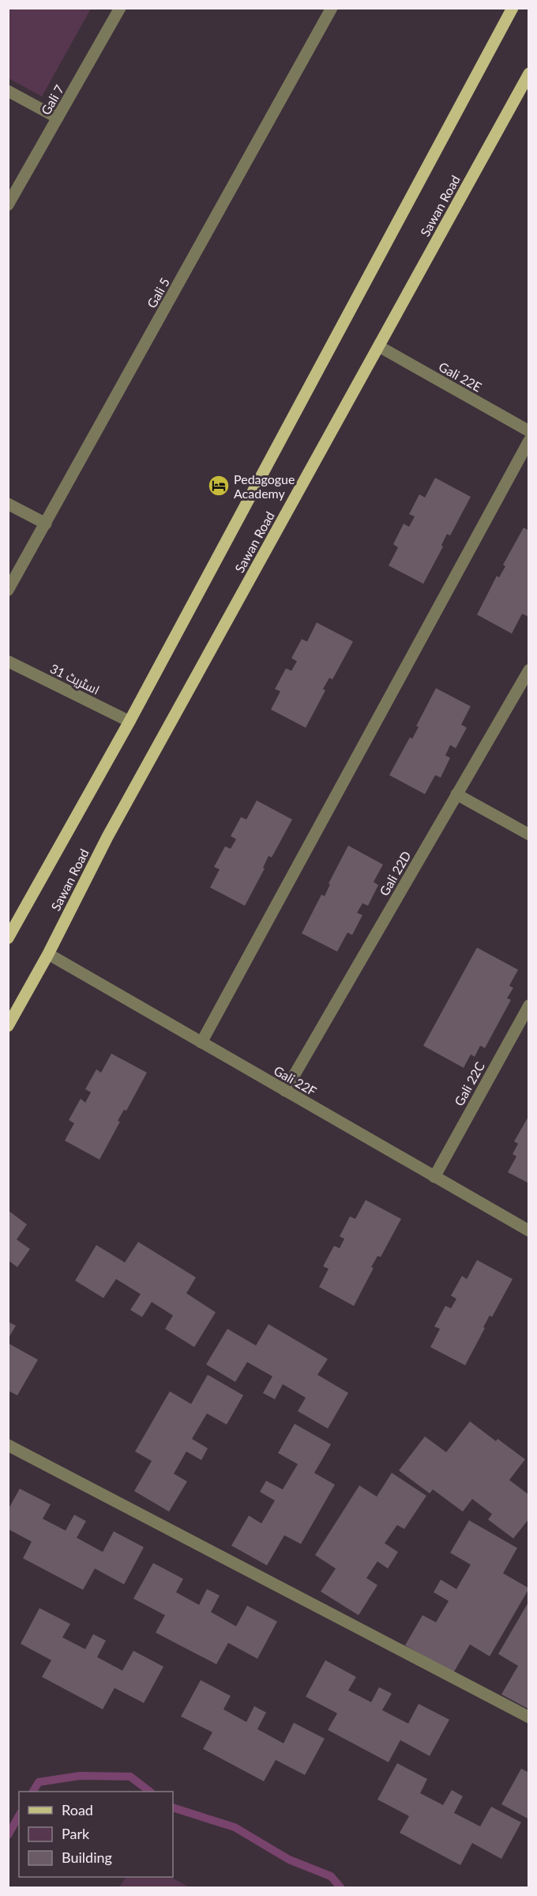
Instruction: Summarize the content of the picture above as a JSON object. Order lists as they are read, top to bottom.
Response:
{
  "streets": {
    "main road": ["Sawan Road"],
    "street": [
      "Gali 7",
      "Gali 5",
      "Gali 22E",
      "اسٹریٹ 31",
      "Gali 22D",
      "Gali 22F",
      "Gali 22C"
    ]
  },
  "crossings": [
    ["Sawan Road", "Gali 22E"],
    ["Sawan Road", "اسٹریٹ 31"],
    ["Sawan Road", "Gali 22F"],
    ["Gali 22D", "Gali 22F"],
    ["Gali 22F", "Gali 22C"]
  ],
  "places": {
    "hotel": ["Pedagogue Academy"]
  },
  "legend": ["Road", "Park", "Building"]
}
